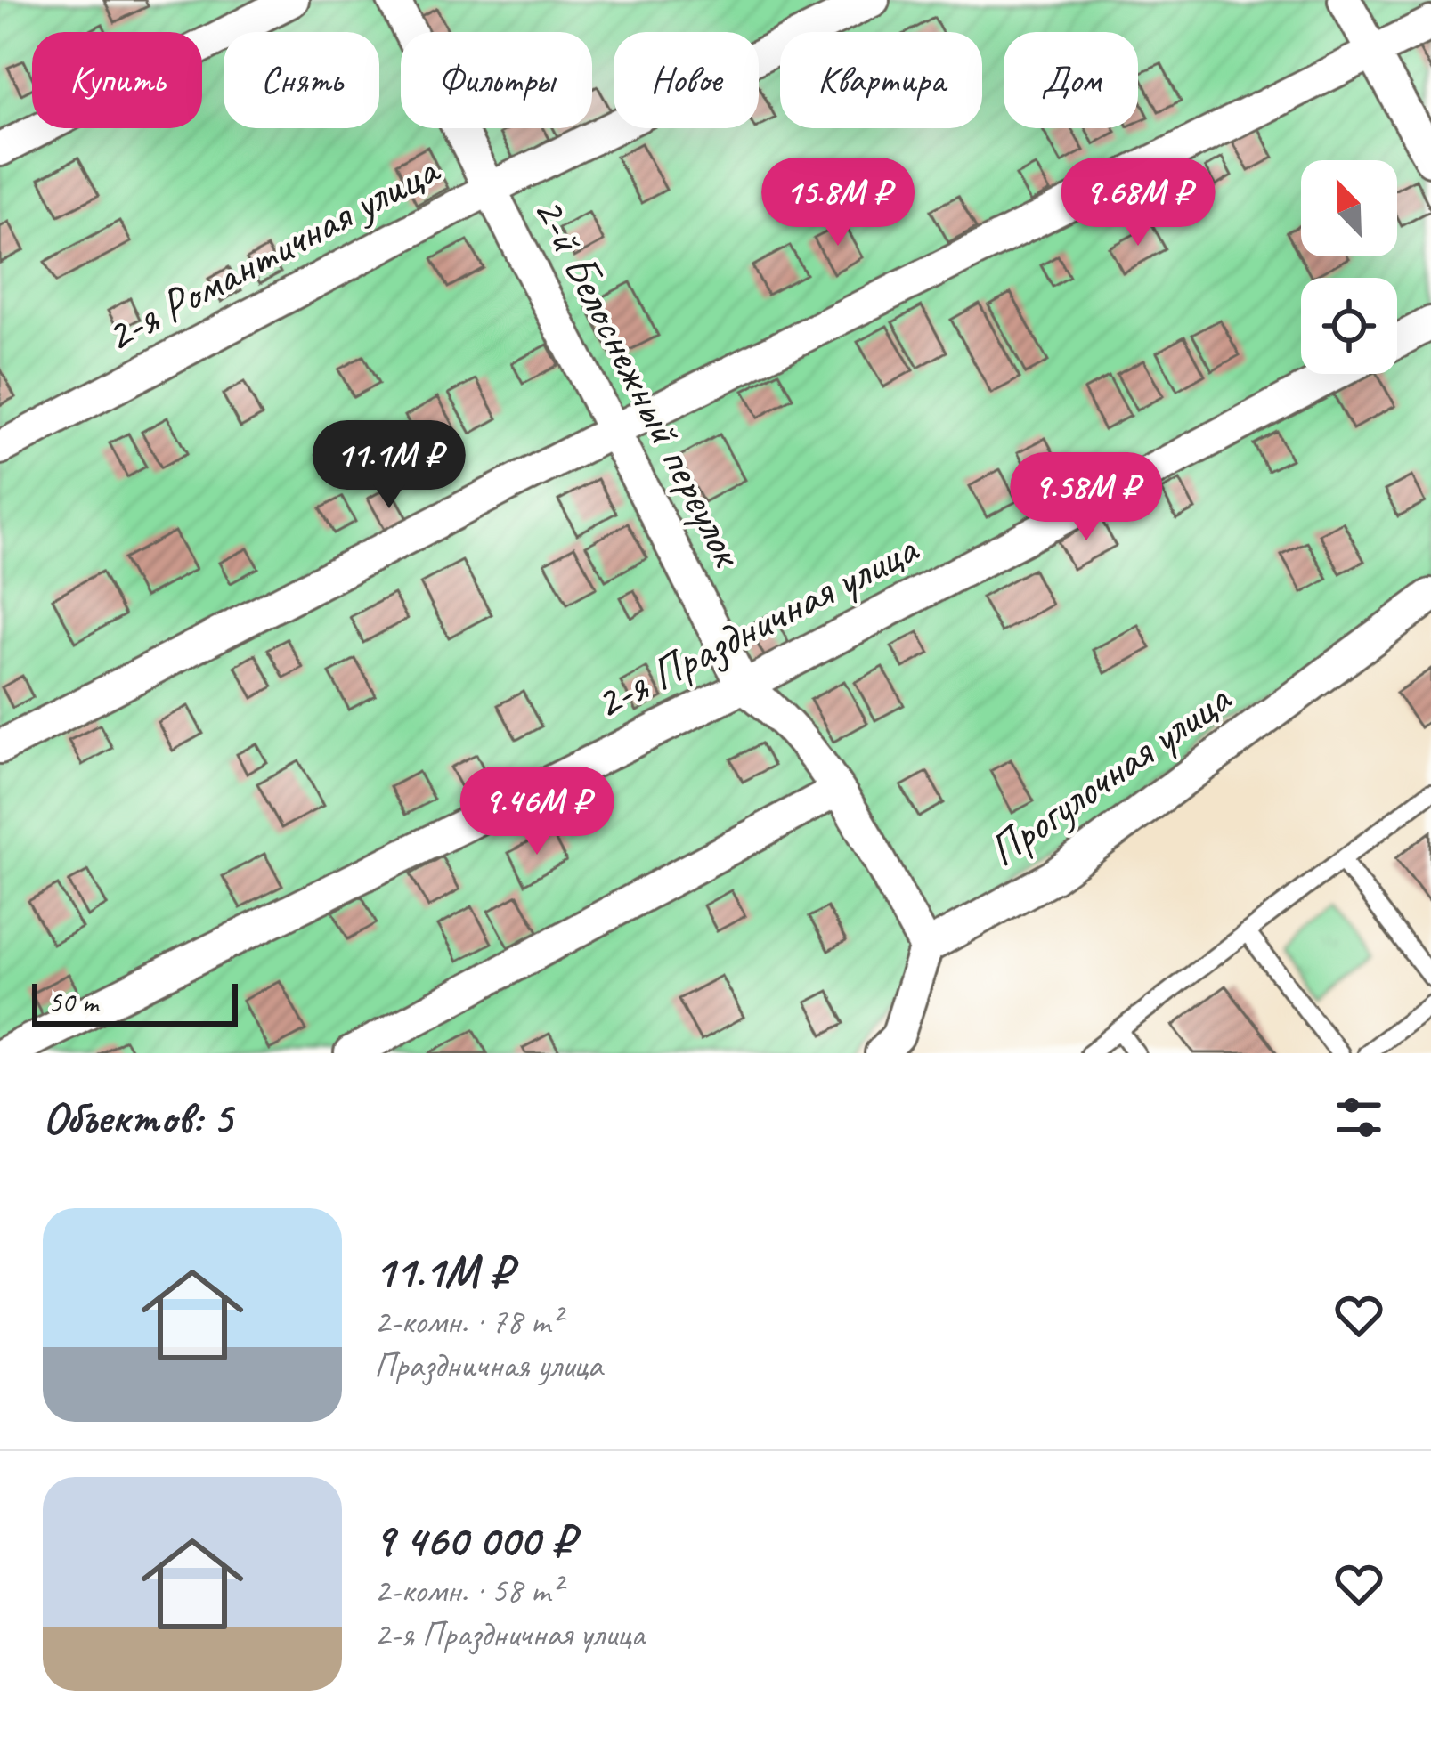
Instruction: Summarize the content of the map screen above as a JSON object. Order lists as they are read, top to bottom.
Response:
{
  "streets": {
    "street": [
      "2-я Романтичная улица",
      "2-й Белоснежный переулок",
      "2-я Праздничная улица",
      "Прогулочная улица"
    ]
  },
  "crossings": [
    ["2-я Романтичная улица", "2-й Белоснежный переулок"],
    ["2-й Белоснежный переулок", "2-я Праздничная улица"],
    ["2-й Белоснежный переулок", "Прогулочная улица"]
  ],
  "scale_bar": "50 m",
  "north": "top left",
  "page": {
    "chip": [
      "Купить",
      "Снять",
      "Фильтры",
      "Новое",
      "Квартира",
      "Дом"
    ],
    "price": [
      "15.8M ₽",
      "9.68M ₽",
      "11.1M ₽",
      "9.58M ₽",
      "9.46M ₽"
    ],
    "scale": "50 m",
    "heading": "Объектов: 5",
    "list": [
      {
        "name": "11.1M ₽",
        "note": "2-комн. · 78 m² · Праздничная улица"
      },
      {
        "name": "9 460 000 ₽",
        "note": "2-комн. · 58 m² · 2-я Праздничная улица"
      }
    ]
  }
}
